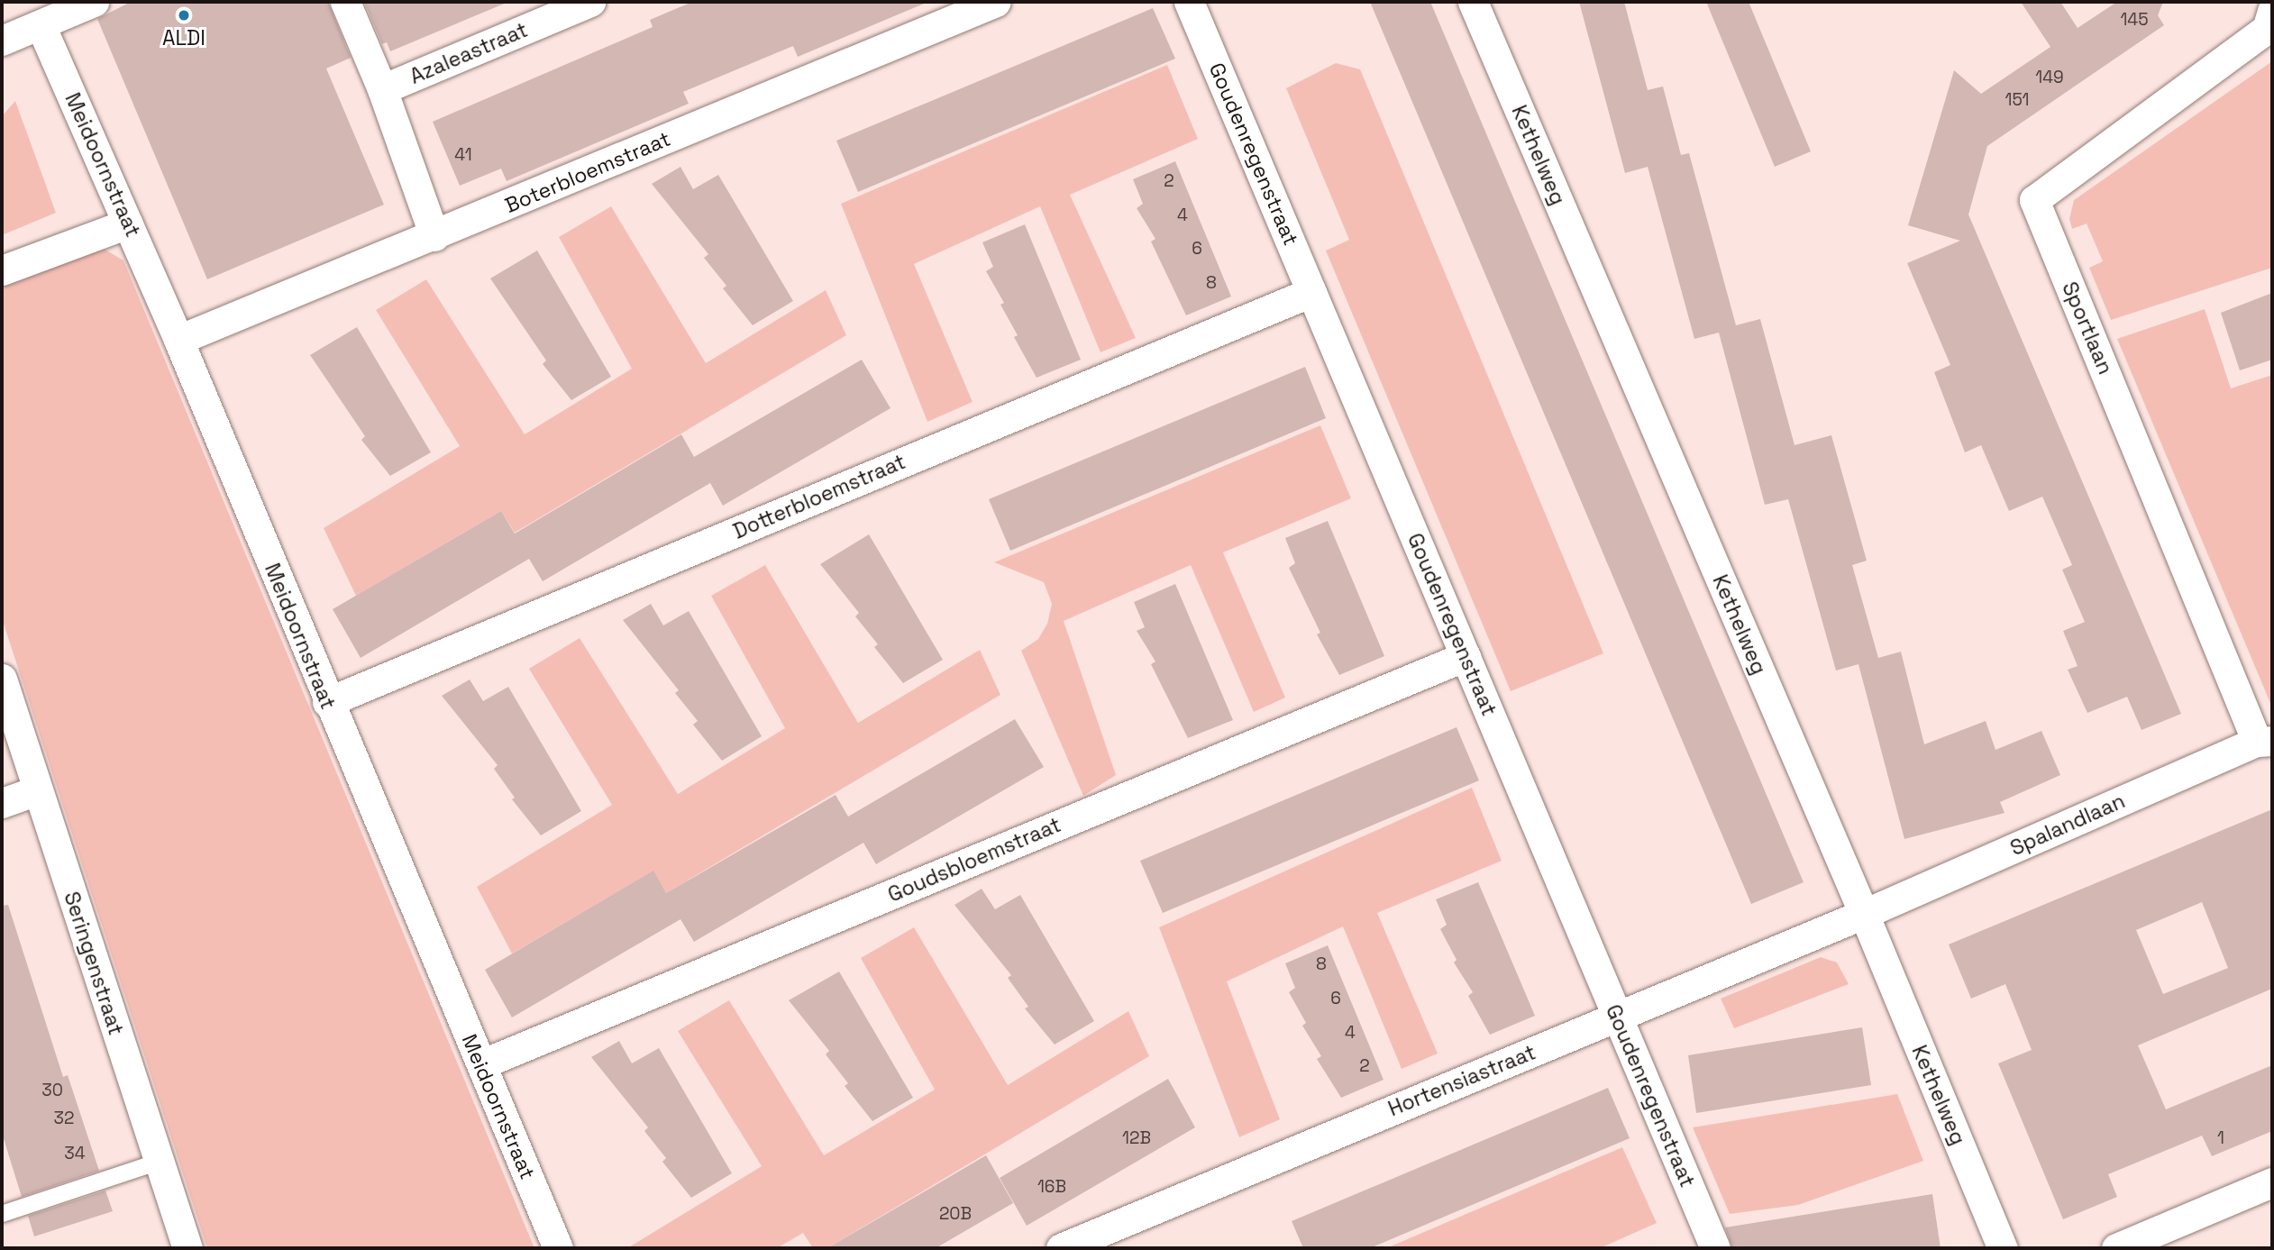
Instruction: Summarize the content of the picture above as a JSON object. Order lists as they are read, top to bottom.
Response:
{
  "streets": {
    "street": [
      "Azaleastraat",
      "Goudenregenstraat",
      "Kethelweg",
      "Meidoornstraat",
      "Boterbloemstraat",
      "Sportlaan",
      "Dotterbloemstraat",
      "Spalandlaan",
      "Goudsbloemstraat",
      "Seringenstraat",
      "Hortensiastraat"
    ]
  },
  "crossings": [
    ["Goudenregenstraat", "Dotterbloemstraat"],
    ["Goudenregenstraat", "Goudsbloemstraat"],
    ["Goudenregenstraat", "Hortensiastraat"],
    ["Kethelweg", "Spalandlaan"],
    ["Kethelweg", "Hortensiastraat"],
    ["Meidoornstraat", "Boterbloemstraat"],
    ["Meidoornstraat", "Dotterbloemstraat"],
    ["Meidoornstraat", "Goudsbloemstraat"],
    ["Sportlaan", "Spalandlaan"],
    ["Spalandlaan", "Hortensiastraat"]
  ],
  "places": ["ALDI"],
  "house_numbers": [
    "145",
    "149",
    "151",
    "41",
    "2",
    "4",
    "6",
    "8",
    "8",
    "6",
    "4",
    "2",
    "30",
    "32",
    "12B",
    "1",
    "34",
    "16B",
    "20B"
  ]
}
